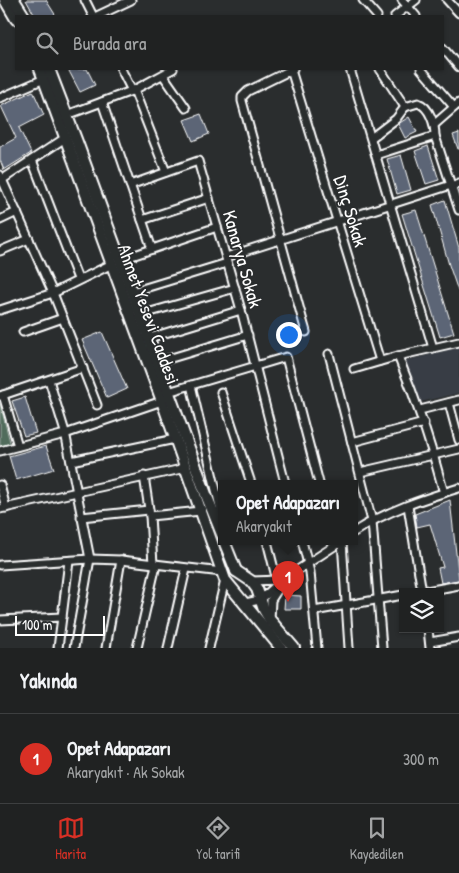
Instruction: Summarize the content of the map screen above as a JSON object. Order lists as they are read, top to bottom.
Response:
{
  "streets": {
    "main road": ["Ahmet Yesevi Caddesi"],
    "street": ["Dinç Sokak", "Kanarya Sokak"]
  },
  "scale_bar": "100 m",
  "page": {
    "search": "Burada ara",
    "popup": ["Opet Adapazarı", "Akaryakıt"],
    "pins": "1",
    "scale": "100 m",
    "heading": "Yakında",
    "list": [
      {
        "mark": "1",
        "name": "Opet Adapazarı",
        "note": "Akaryakıt · Ak Sokak",
        "value": "300 m"
      }
    ],
    "nav": ["Harita", "Yol tarifi", "Kaydedilen"]
  }
}
